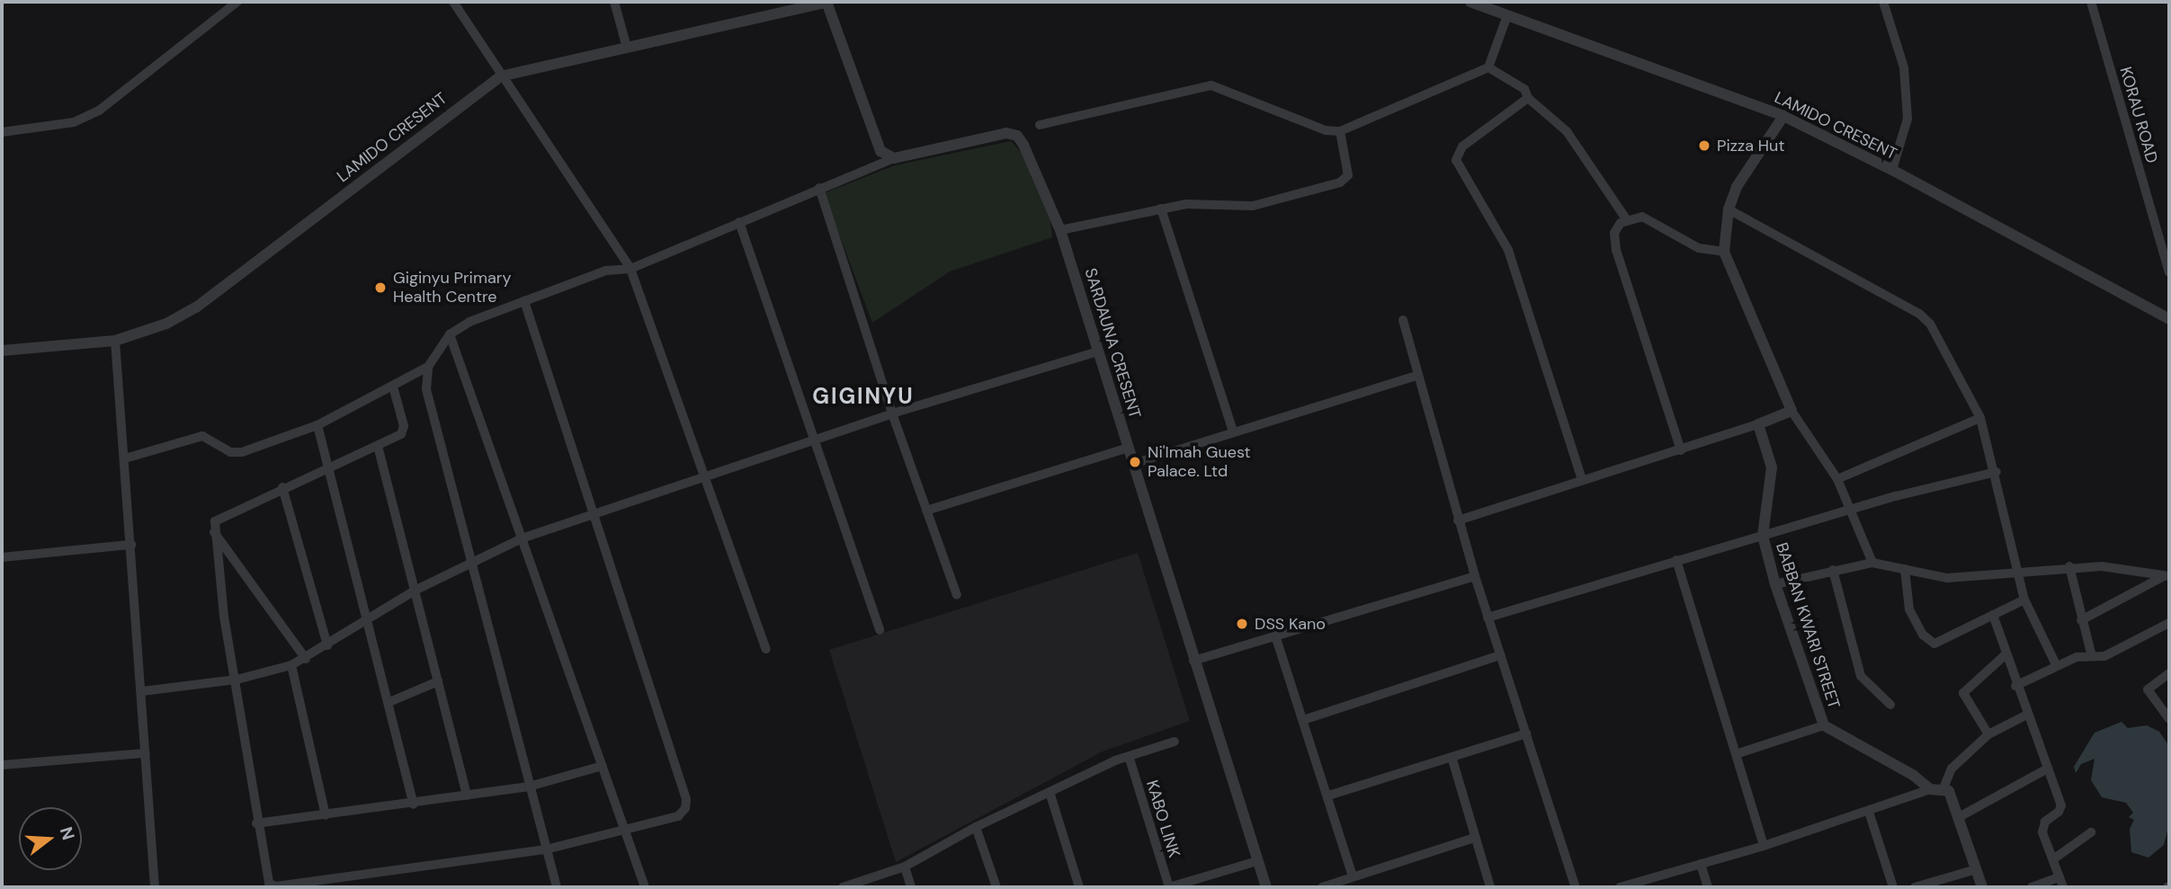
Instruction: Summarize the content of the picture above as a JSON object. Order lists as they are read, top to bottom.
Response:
{
  "streets": {
    "street": [
      "KORAU ROAD",
      "LAMIDO CRESENT",
      "SARDAUNA CRESENT",
      "BABBAN KWARI STREET",
      "KABO LINK"
    ]
  },
  "districts": ["GIGINYU"],
  "places": [
    "Pizza Hut",
    "Giginyu Primary Health Centre",
    "Ni'Imah Guest Palace. Ltd",
    "DSS Kano"
  ],
  "north": "right"
}
